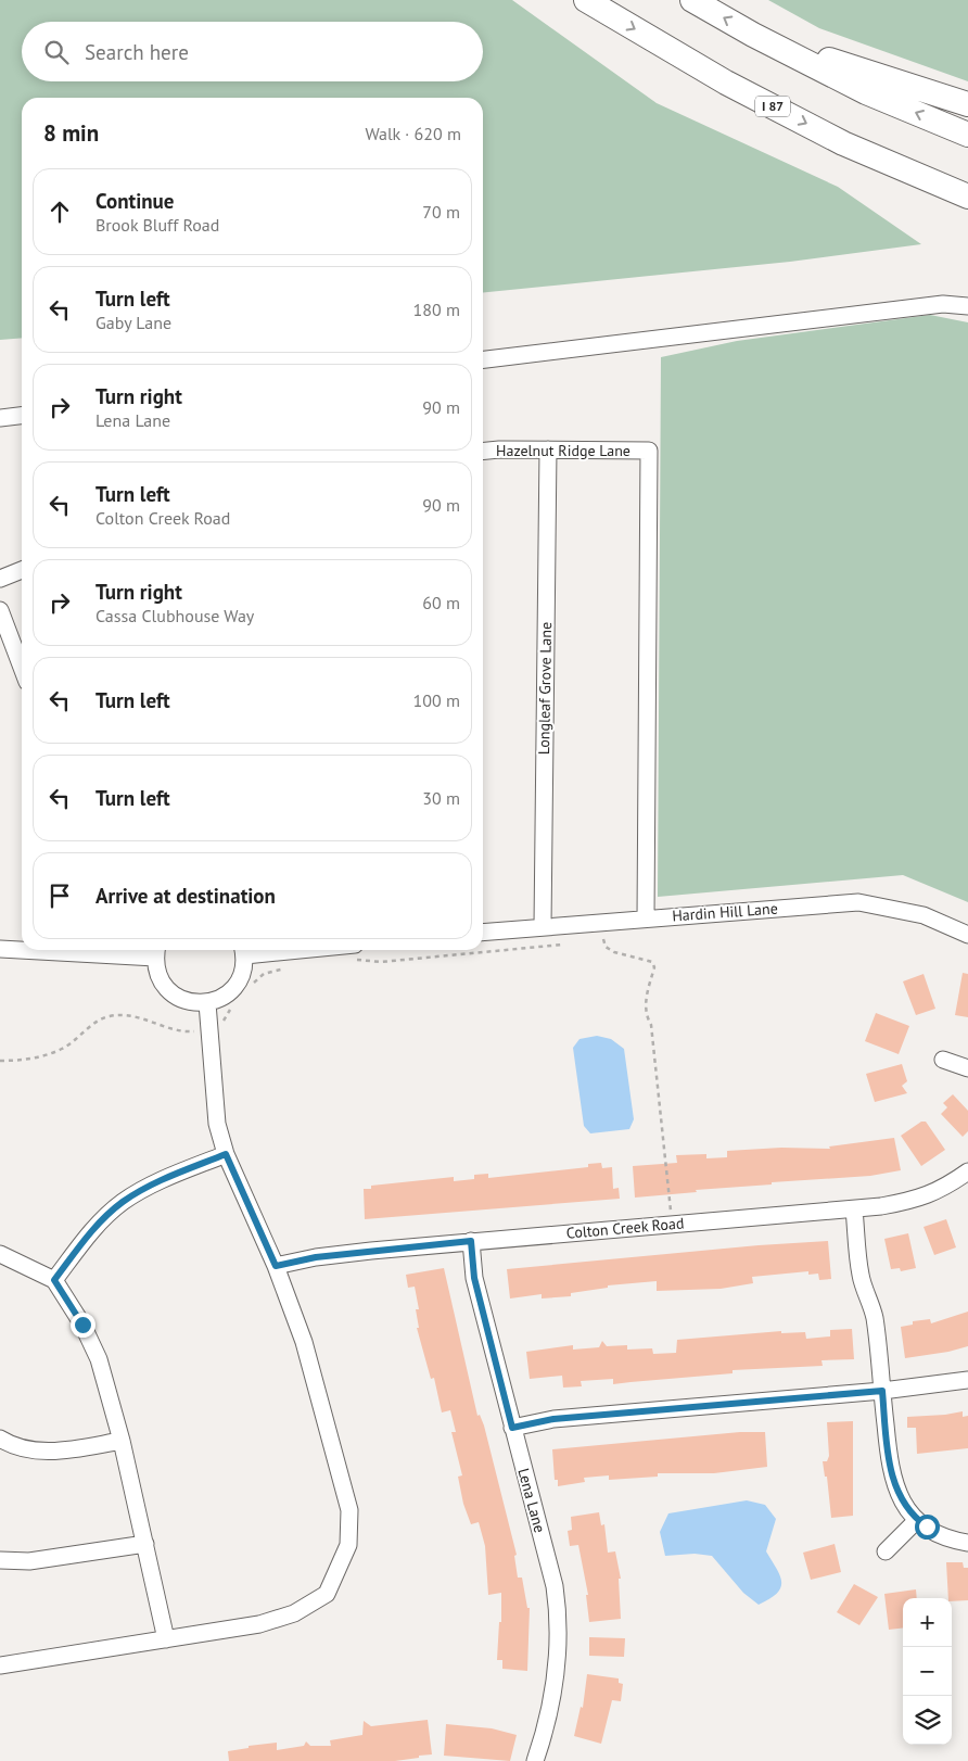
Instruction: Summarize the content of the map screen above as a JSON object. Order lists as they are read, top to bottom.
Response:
{
  "streets": {
    "highway": ["I 87"],
    "street": [
      "Hazelnut Ridge Lane",
      "Longleaf Grove Lane",
      "Hardin Hill Lane",
      "Colton Creek Road",
      "Lena Lane"
    ]
  },
  "crossings": [
    ["Hazelnut Ridge Lane", "Longleaf Grove Lane"],
    ["Hazelnut Ridge Lane", "Hardin Hill Lane"],
    ["Longleaf Grove Lane", "Hardin Hill Lane"],
    ["Colton Creek Road", "Lena Lane"]
  ],
  "page": {
    "search": "Search here",
    "heading": ["8 min", "Walk · 620 m"],
    "list": [
      ["Continue", "Brook Bluff Road", "70 m"],
      ["Turn left", "Gaby Lane", "180 m"],
      ["Turn right", "Lena Lane", "90 m"],
      ["Turn left", "Colton Creek Road", "90 m"],
      ["Turn right", "Cassa Clubhouse Way", "60 m"],
      ["Turn left", "100 m"],
      ["Turn left", "30 m"],
      "Arrive at destination"
    ],
    "map_buttons": ["+", "−"]
  }
}
